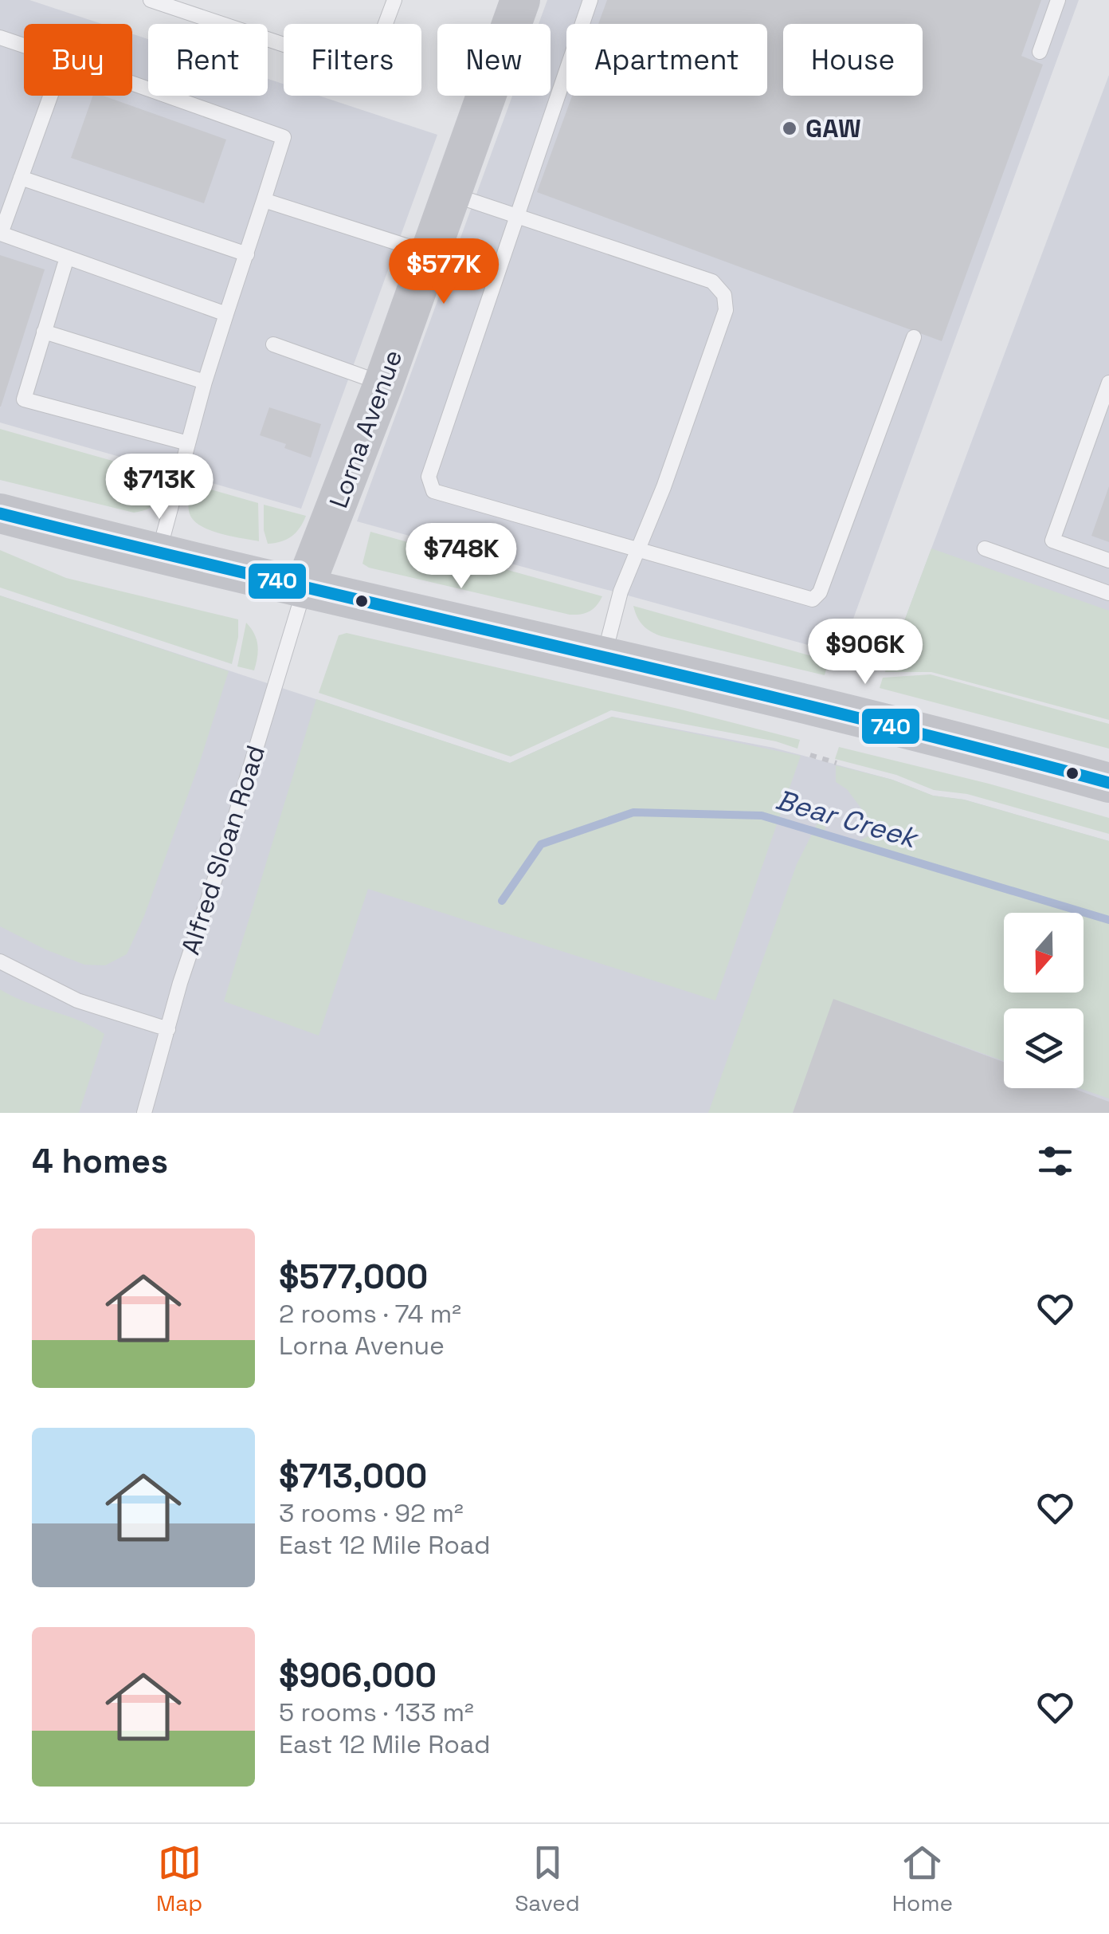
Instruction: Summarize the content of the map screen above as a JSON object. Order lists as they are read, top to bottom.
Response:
{
  "streets": {
    "main road": ["Lorna Avenue"],
    "lane": ["Alfred Sloan Road"]
  },
  "crossings": [
    ["Lorna Avenue", "Alfred Sloan Road"]
  ],
  "water": ["Bear Creek"],
  "places": ["GAW"],
  "lines": ["transit line 740"],
  "north": "bottom",
  "page": {
    "chip": [
      "Buy",
      "Rent",
      "Filters",
      "New",
      "Apartment",
      "House"
    ],
    "price": [
      "$577K",
      "$713K",
      "$748K",
      "$906K"
    ],
    "heading": "4 homes",
    "list": [
      {
        "name": "$577,000",
        "note": "2 rooms · 74 m² · Lorna Avenue"
      },
      {
        "name": "$713,000",
        "note": "3 rooms · 92 m² · East 12 Mile Road"
      },
      {
        "name": "$906,000",
        "note": "5 rooms · 133 m² · East 12 Mile Road"
      }
    ],
    "tabs": ["Map", "Saved", "Home"]
  }
}
